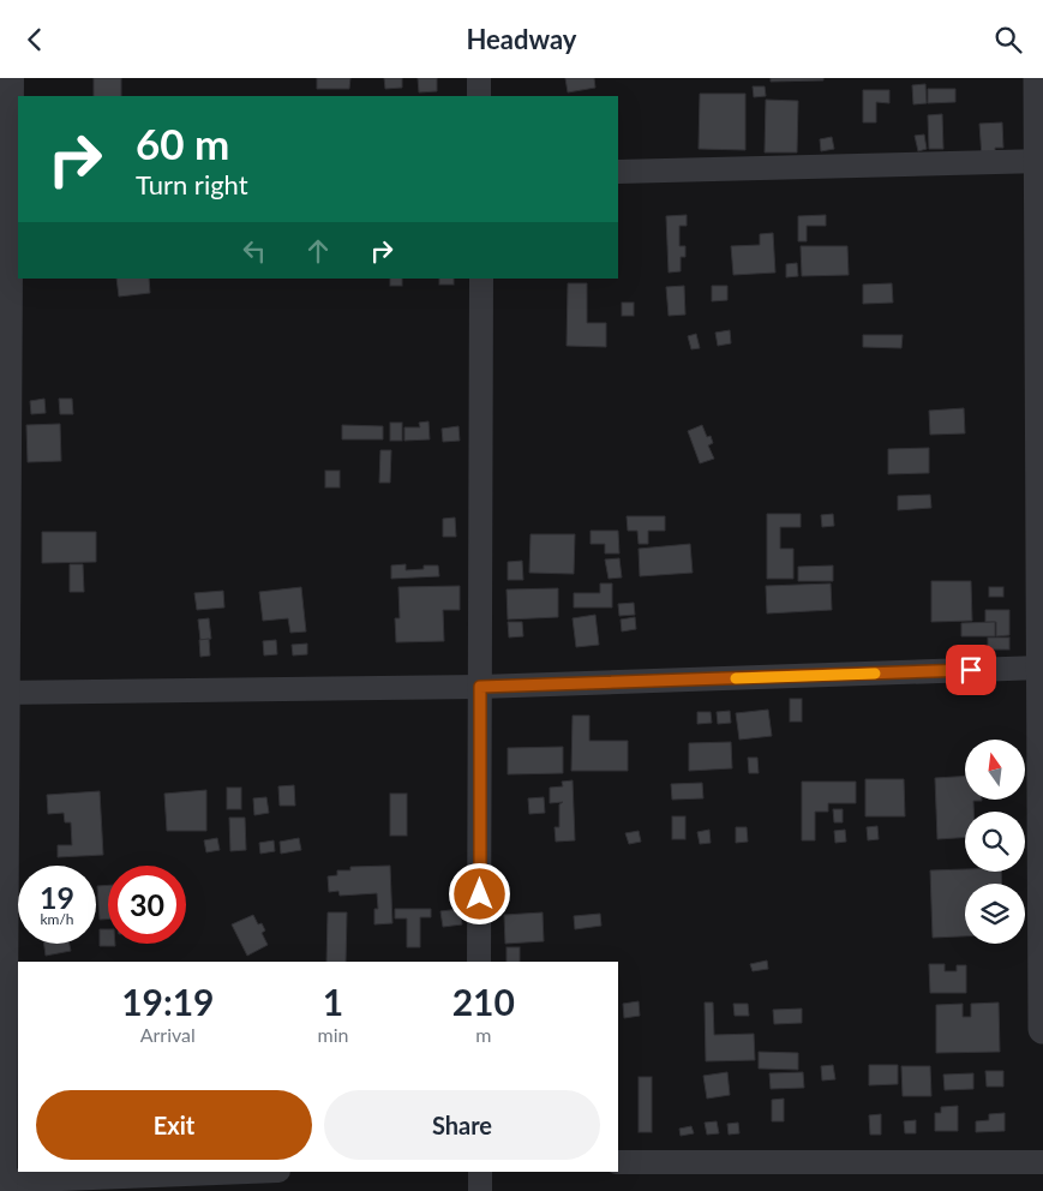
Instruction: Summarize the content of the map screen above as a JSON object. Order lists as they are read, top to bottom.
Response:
{
  "north": "top",
  "page": {
    "header": "Headway",
    "turn": ["60 m", "Turn right"],
    "speed": "19 km/h",
    "limit": "30",
    "eta": [
      "19:19",
      "Arrival",
      "1",
      "min",
      "210",
      "m"
    ],
    "buttons": ["Exit", "Share"]
  }
}
